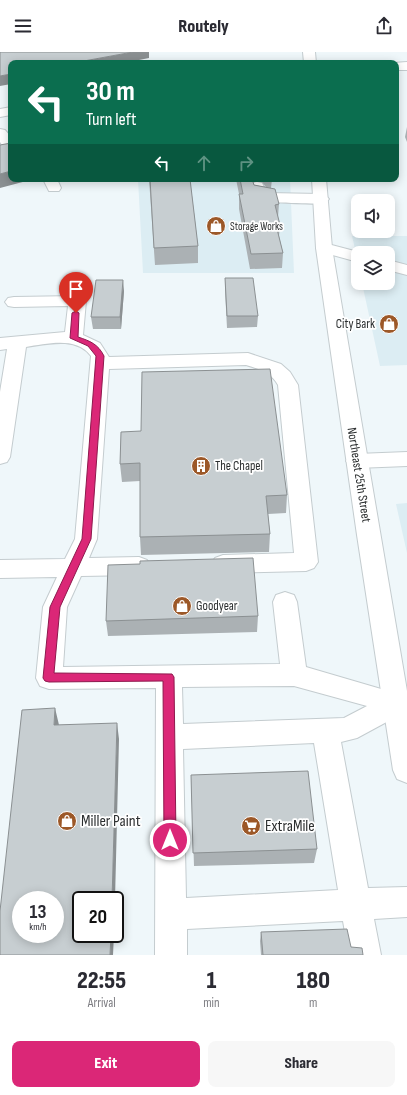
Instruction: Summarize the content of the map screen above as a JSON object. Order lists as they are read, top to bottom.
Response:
{
  "streets": {
    "main road": ["Northeast 25th Street"]
  },
  "places": {
    "shop": [
      "Storage Works",
      "City Bark",
      "Goodyear",
      "Miller Paint"
    ],
    "building": ["The Chapel"],
    "supermarket": ["ExtraMile"]
  },
  "page": {
    "header": "Routely",
    "turn": ["30 m", "Turn left"],
    "speed": "13 km/h",
    "limit": "20",
    "eta": [
      "22:55",
      "Arrival",
      "1",
      "min",
      "180",
      "m"
    ],
    "buttons": ["Exit", "Share"]
  }
}
